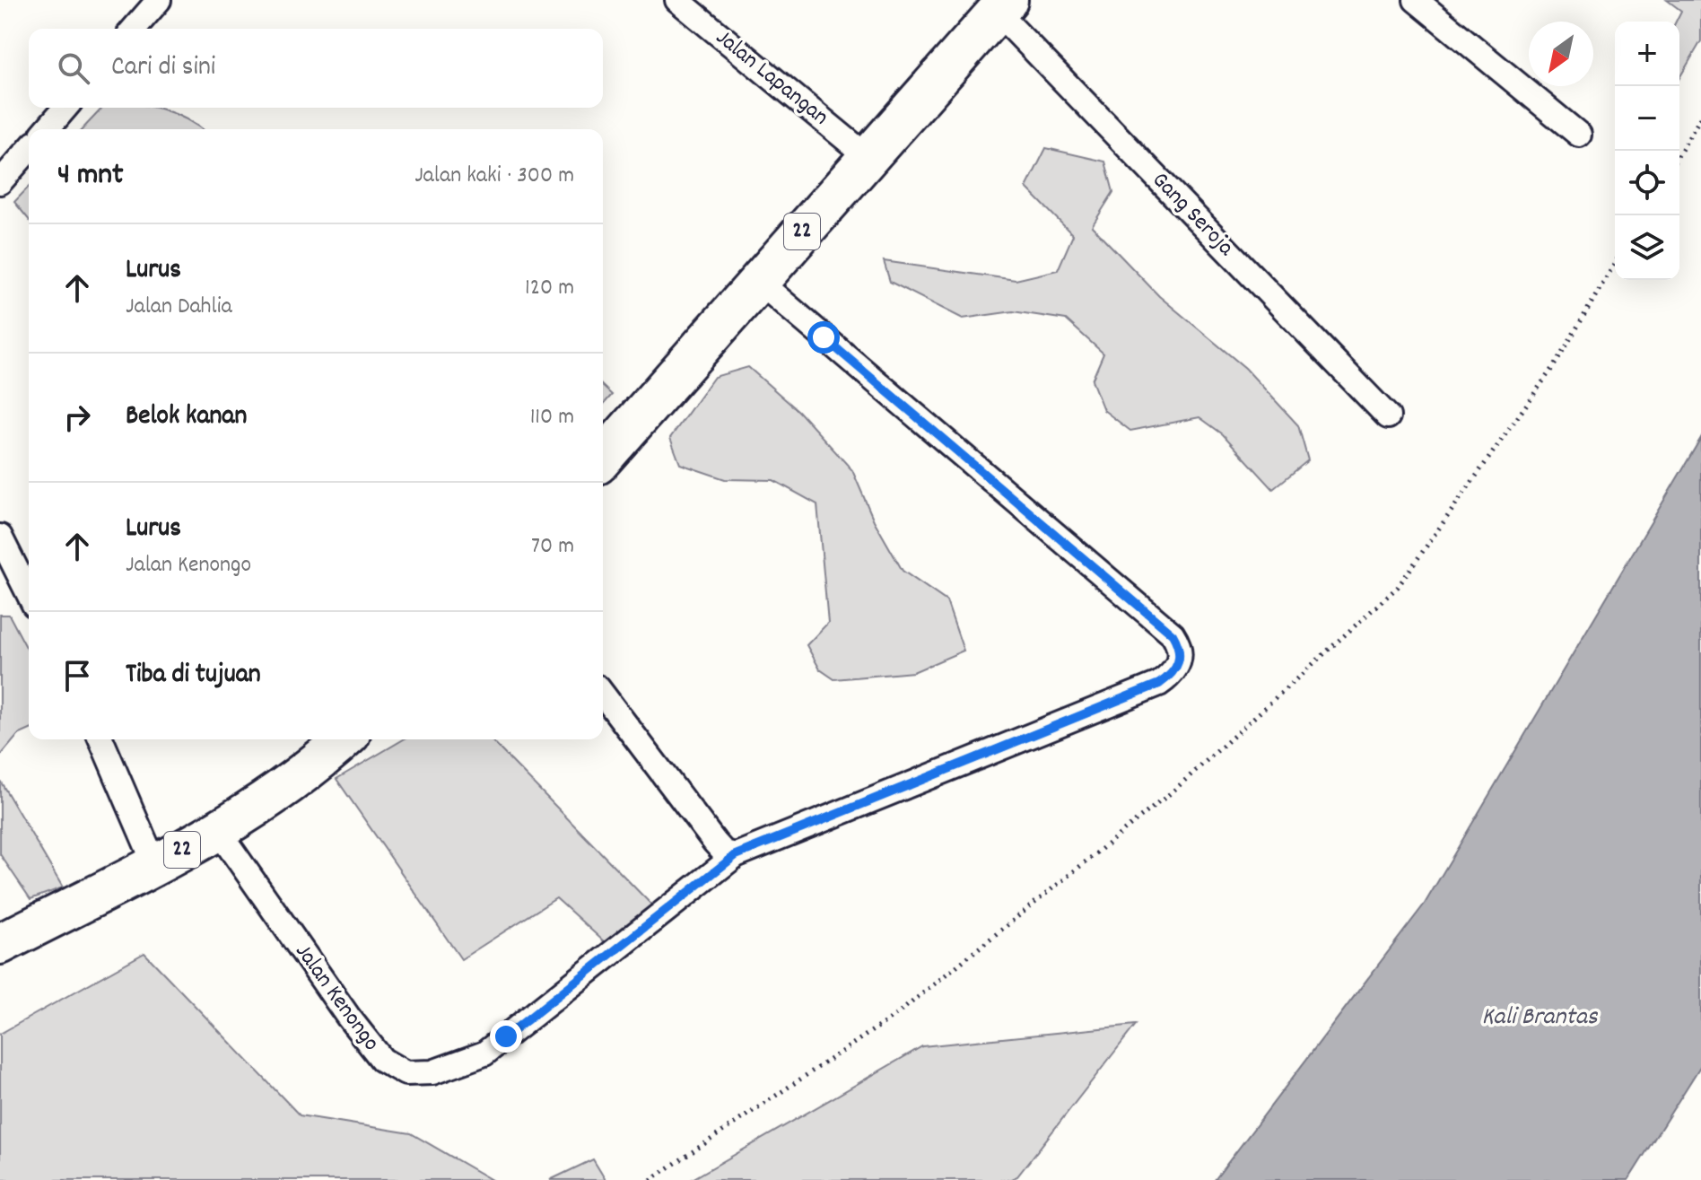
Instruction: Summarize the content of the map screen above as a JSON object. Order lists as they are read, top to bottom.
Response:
{
  "streets": {
    "highway": ["22"],
    "street": ["Jalan Lapangan", "Gang Seroja", "Jalan Kenongo"]
  },
  "crossings": [
    ["Jalan Lapangan", "22"],
    ["Gang Seroja", "22"],
    ["22", "Jalan Kenongo"]
  ],
  "water": ["Kali Brantas"],
  "north": "bottom left",
  "page": {
    "map_buttons": ["+", "−"],
    "search": "Cari di sini",
    "heading": ["4 mnt", "Jalan kaki · 300 m"],
    "list": [
      ["Lurus", "Jalan Dahlia", "120 m"],
      ["Belok kanan", "110 m"],
      ["Lurus", "Jalan Kenongo", "70 m"],
      "Tiba di tujuan"
    ]
  }
}
